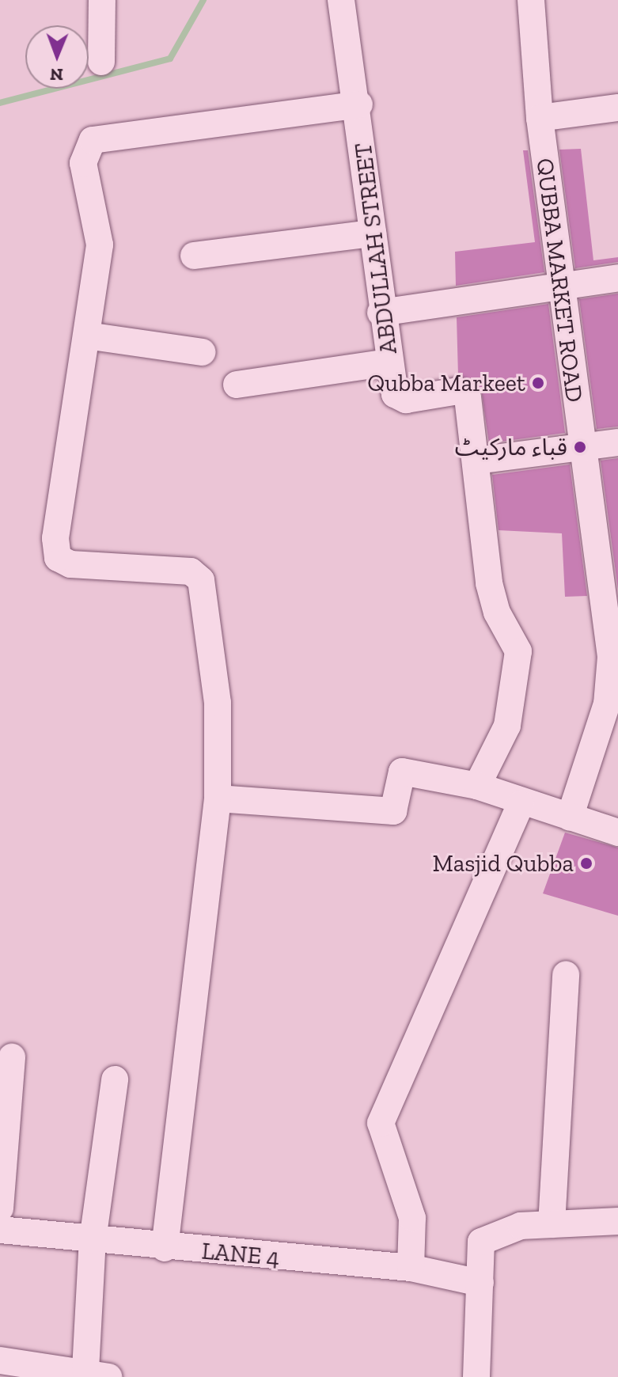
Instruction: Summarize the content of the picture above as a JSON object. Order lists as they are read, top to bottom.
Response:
{
  "streets": {
    "street": ["ABDULLAH STREET", "QUBBA MARKET ROAD", "LANE 4"]
  },
  "places": ["Qubba Markeet", "قباء مارکیٹ", "Masjid Qubba"],
  "north": "bottom"
}
